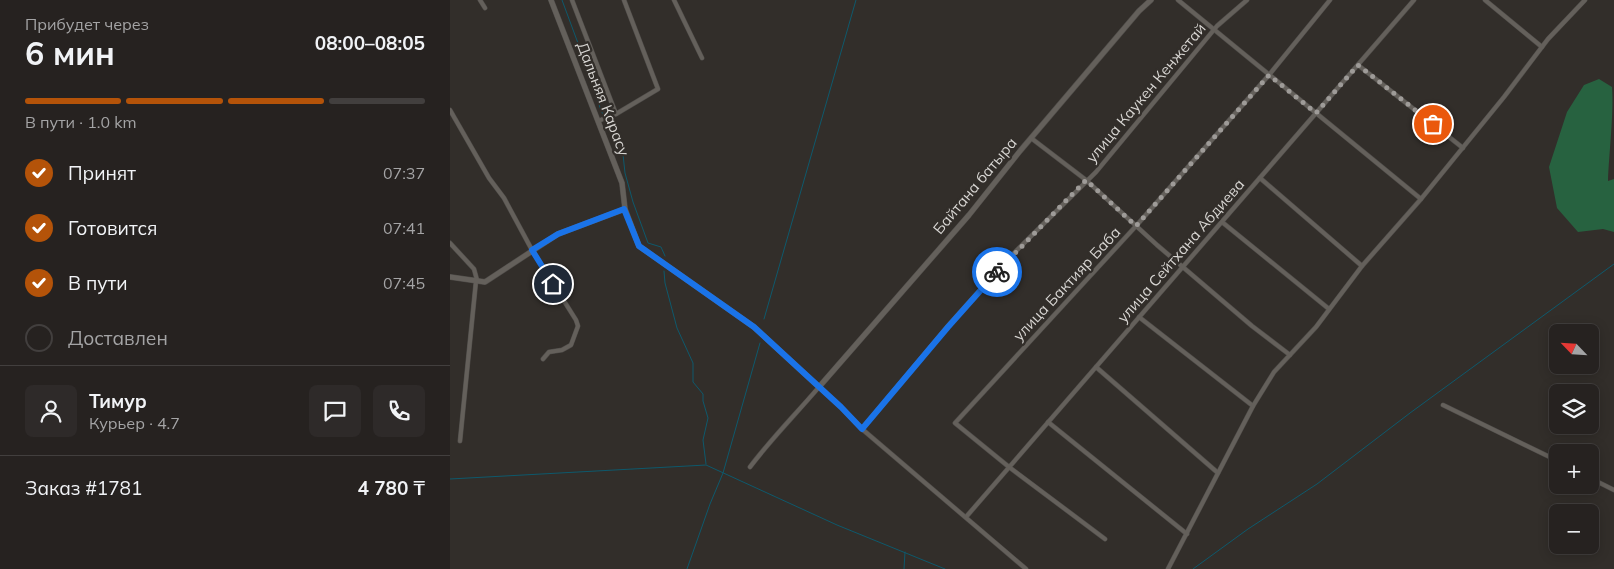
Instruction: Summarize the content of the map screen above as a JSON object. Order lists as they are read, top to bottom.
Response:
{
  "streets": {
    "street": [
      "улица Каукен Кенжетай",
      "Дальняя Карасу",
      "Байтана батыра",
      "улица Сейтхана Абдиева",
      "улица Бактияр Баба"
    ]
  },
  "crossings": [
    ["Дальняя Карасу", "Байтана батыра"],
    ["улица Сейтхана Абдиева", "улица Бактияр Баба"]
  ],
  "north": "top left",
  "page": {
    "heading": ["6 мин", "Прибудет через", "08:00–08:05"],
    "panel": [
      "Тимур",
      "Курьер · 4.7",
      "Заказ #1781",
      "4 780 ₸"
    ],
    "bar": "В пути · 1.0 km",
    "list": [
      ["Принят", "07:37"],
      ["Готовится", "07:41"],
      ["В пути", "07:45"],
      "Доставлен"
    ],
    "map_buttons": ["+", "−"]
  }
}
